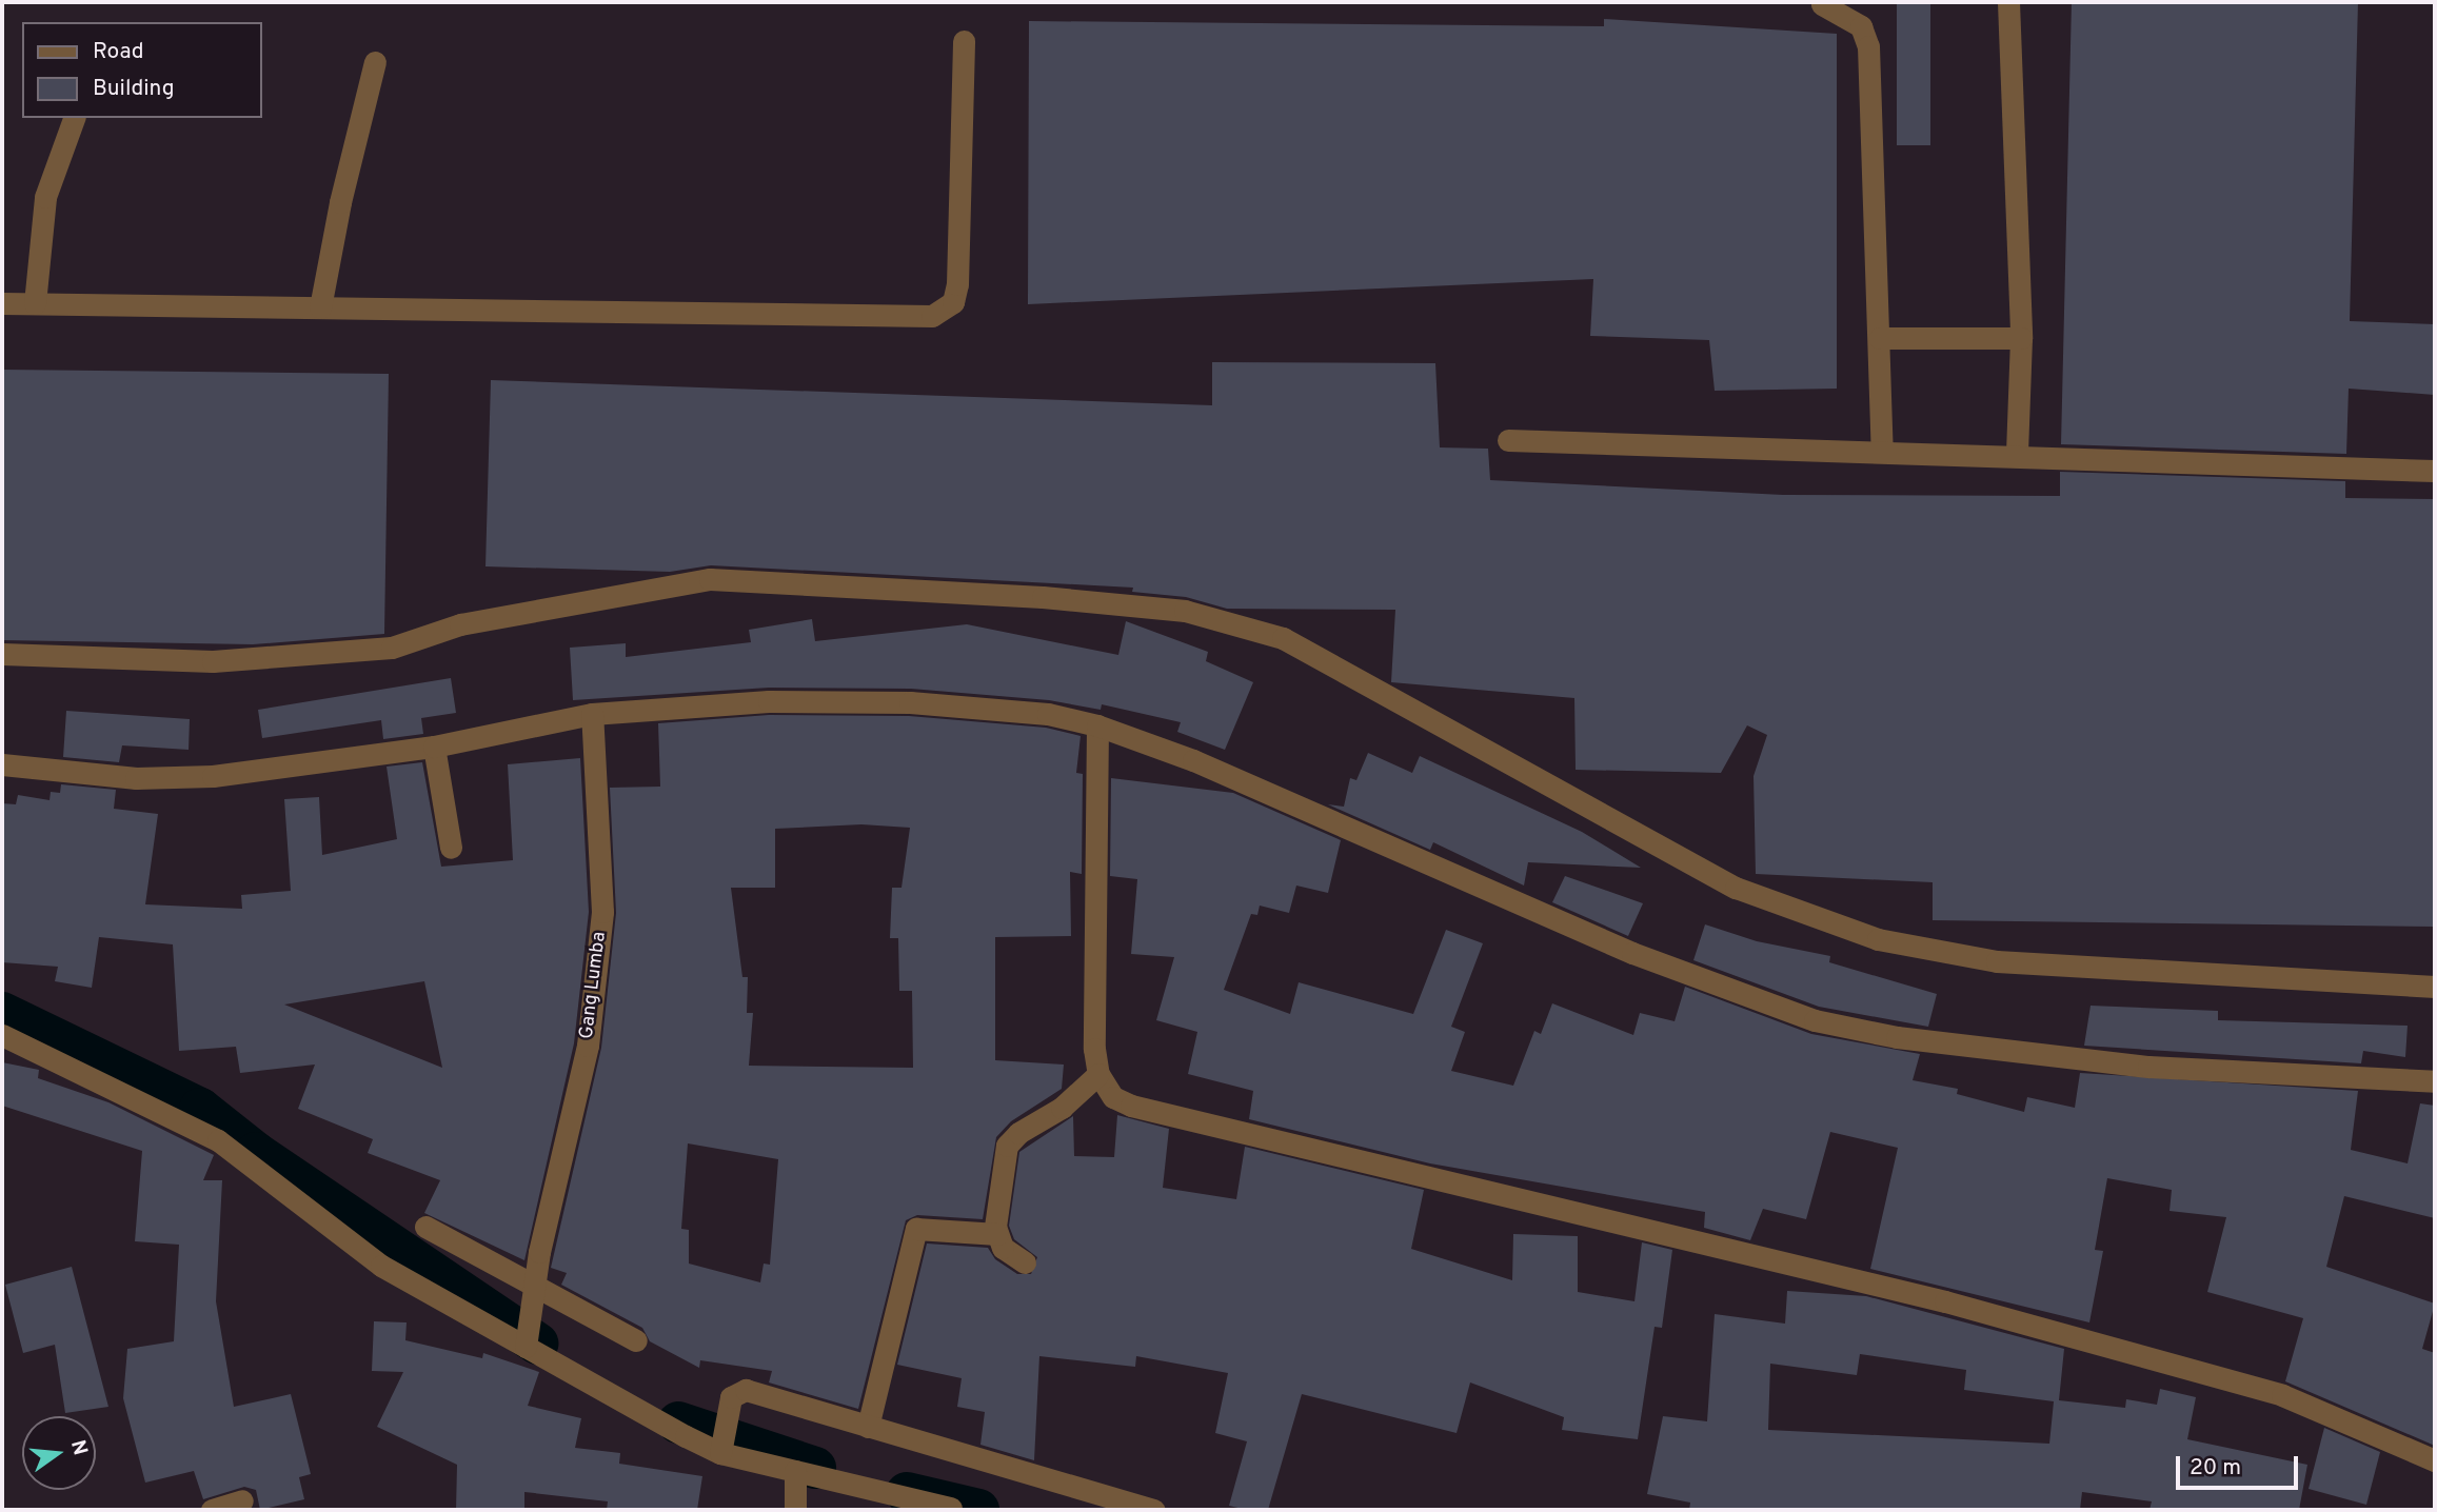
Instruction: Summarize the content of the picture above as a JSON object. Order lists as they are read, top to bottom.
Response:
{
  "streets": {
    "street": ["Gang Lumba"]
  },
  "legend": ["Road", "Building"],
  "scale_bar": "20 m",
  "north": "right"
}
